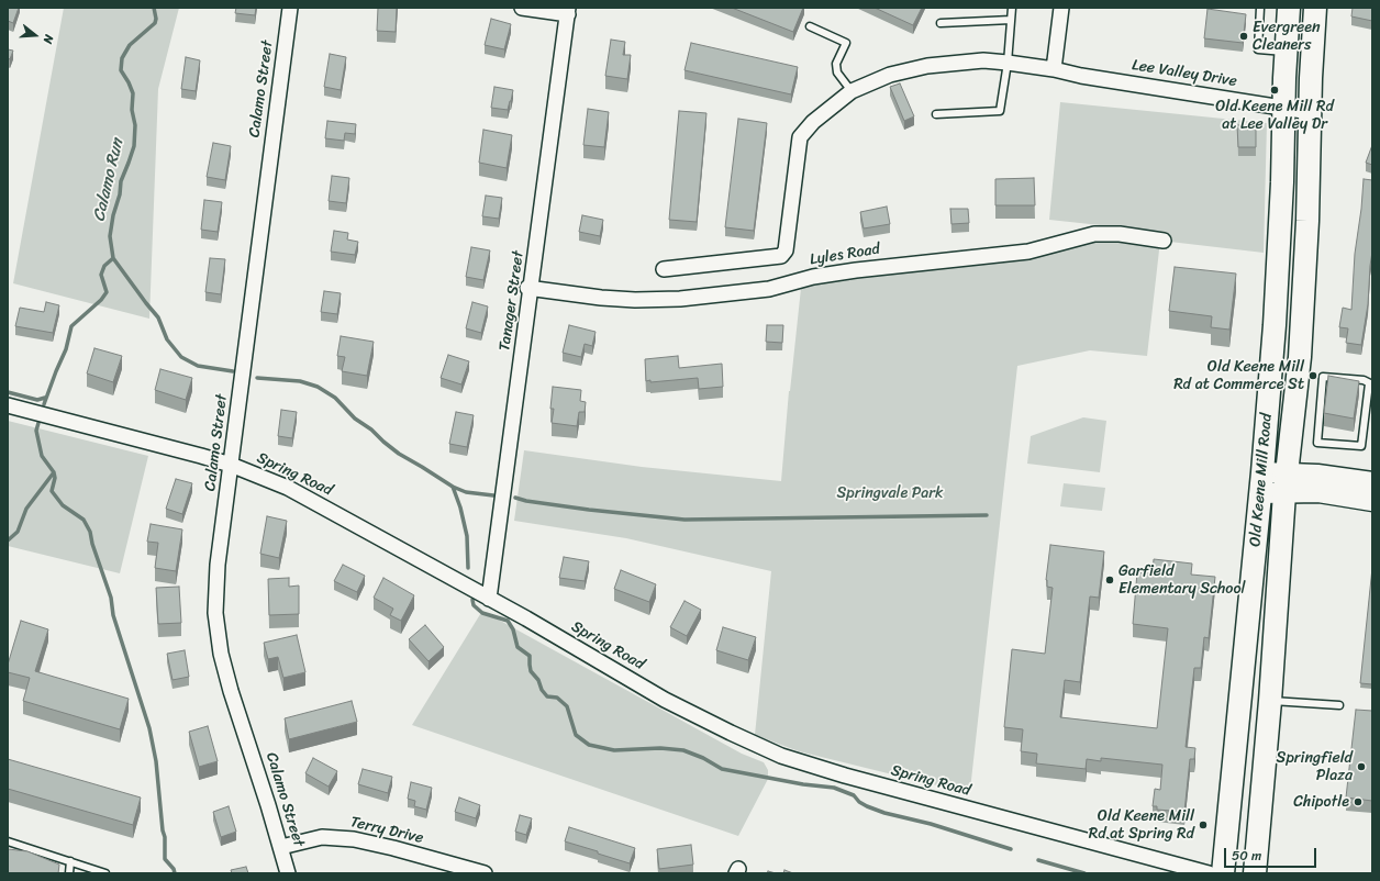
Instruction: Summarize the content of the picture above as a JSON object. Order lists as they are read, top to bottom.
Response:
{
  "streets": {
    "main road": ["Old Keene Mill Road"],
    "street": [
      "Lee Valley Drive",
      "Calamo Street",
      "Lyles Road",
      "Tanager Street",
      "Spring Road",
      "Terry Drive"
    ]
  },
  "crossings": [
    ["Lee Valley Drive", "Old Keene Mill Road"],
    ["Calamo Street", "Spring Road"],
    ["Calamo Street", "Terry Drive"],
    ["Lyles Road", "Tanager Street"],
    ["Tanager Street", "Spring Road"]
  ],
  "water": ["Calamo Run"],
  "parks": ["Springvale Park"],
  "places": [
    "Evergreen Cleaners",
    "Old Keene Mill Rd at Lee Valley Dr",
    "Old Keene Mill Rd at Commerce St",
    "Garfield Elementary School",
    "Springfield Plaza",
    "Chipotle",
    "Old Keene Mill Rd at Spring Rd"
  ],
  "scale_bar": "50 m",
  "north": "right"
}
